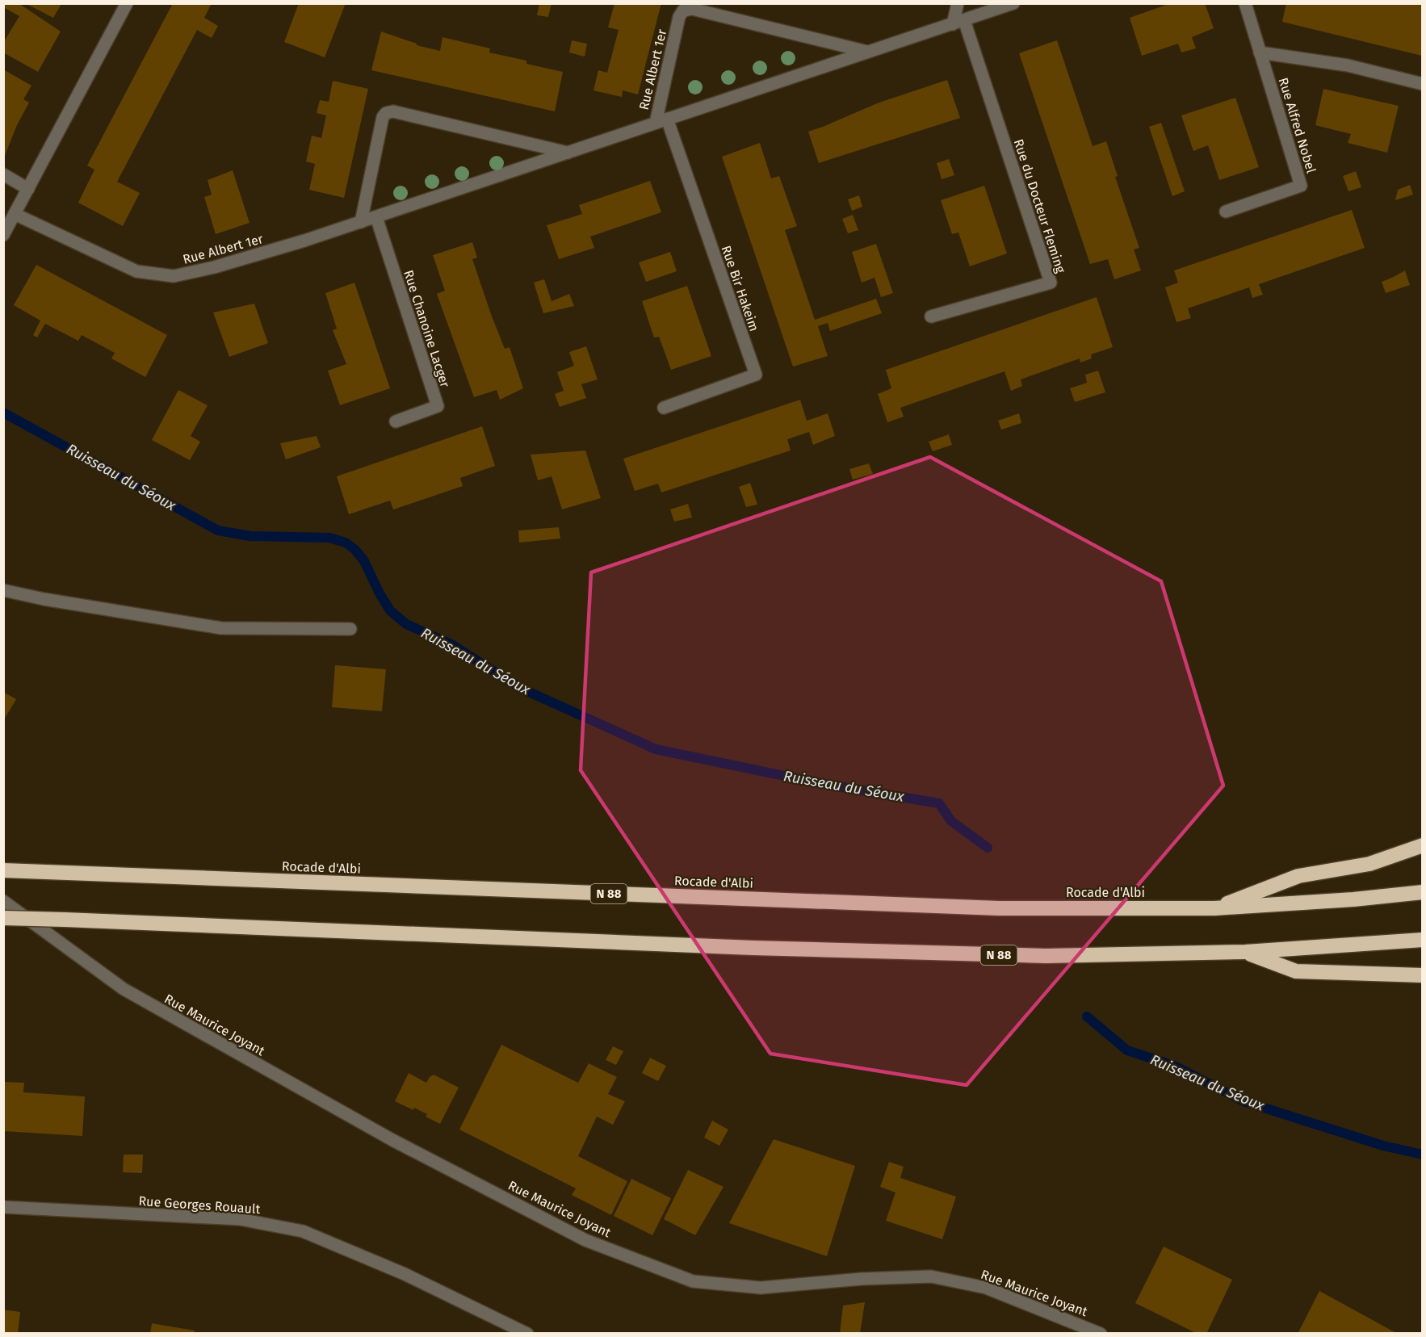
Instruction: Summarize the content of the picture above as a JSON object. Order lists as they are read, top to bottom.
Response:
{
  "streets": {
    "highway": ["Rocade d'Albi", "N 88"],
    "street": [
      "Rue Albert 1er",
      "Rue Alfred Nobel",
      "Rue du Docteur Fleming",
      "Rue Bir Hakeim",
      "Rue Chanoine Lacger",
      "Rue Maurice Joyant",
      "Rue Georges Rouault"
    ]
  },
  "crossings": [
    ["Rue Albert 1er", "Rue du Docteur Fleming"],
    ["Rue Albert 1er", "Rue Bir Hakeim"],
    ["Rue Albert 1er", "Rue Chanoine Lacger"]
  ],
  "water": ["Ruisseau du Séoux"]
}
